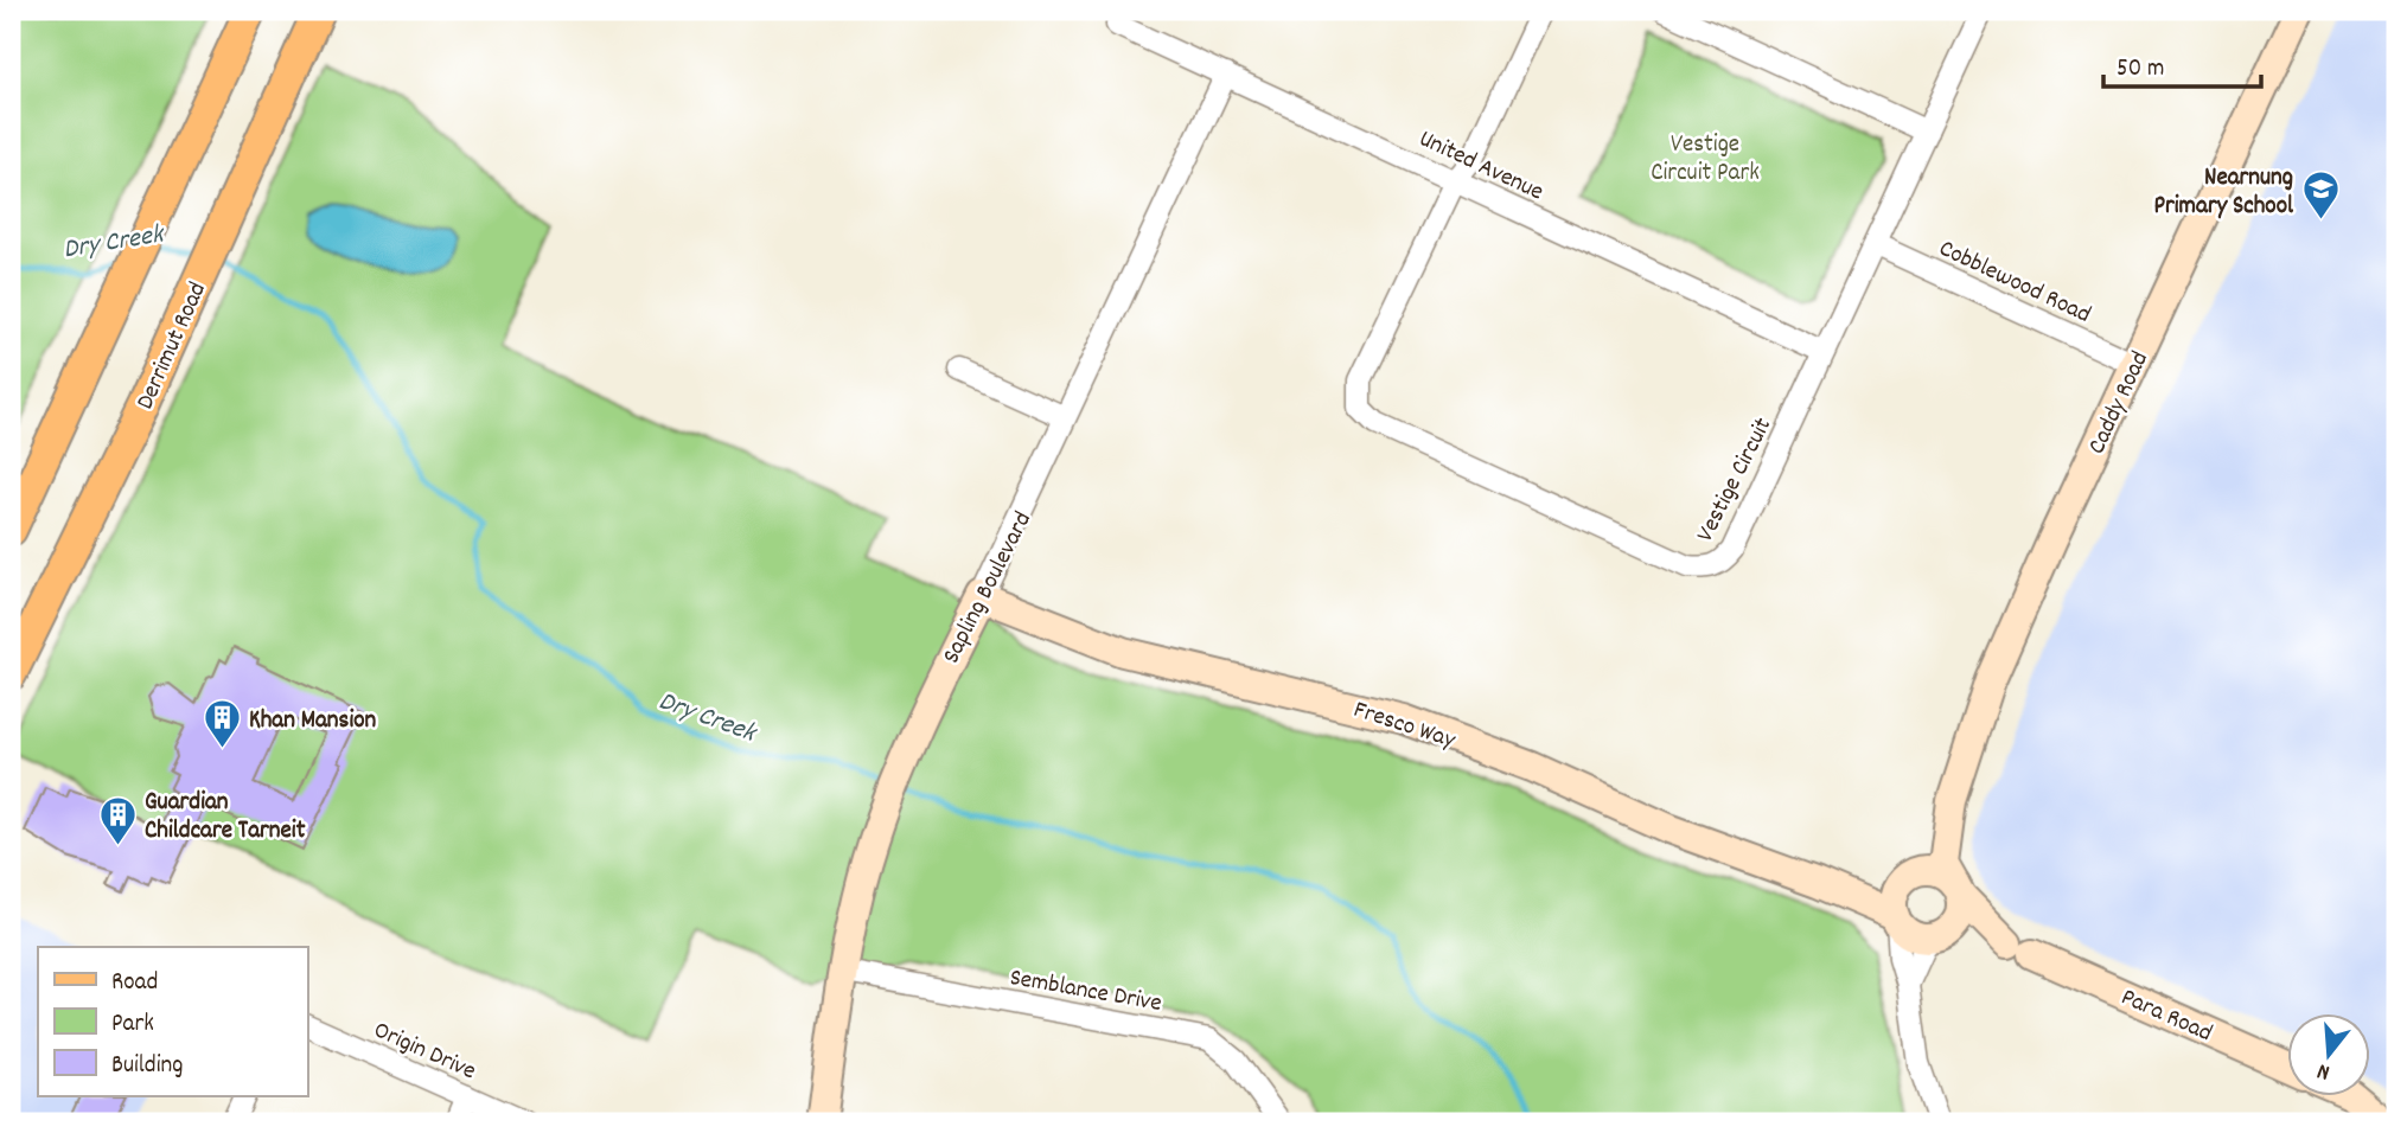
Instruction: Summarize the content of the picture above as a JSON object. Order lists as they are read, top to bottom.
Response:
{
  "streets": {
    "main road": ["Derrimut Road"],
    "street": [
      "United Avenue",
      "Cobblewood Road",
      "Caddy Road",
      "Vestige Circuit",
      "Sapling Boulevard",
      "Fresco Way",
      "Semblance Drive",
      "Para Road",
      "Origin Drive"
    ]
  },
  "crossings": [
    ["United Avenue", "Vestige Circuit"],
    ["United Avenue", "Sapling Boulevard"],
    ["Cobblewood Road", "Caddy Road"],
    ["Cobblewood Road", "Vestige Circuit"],
    ["Caddy Road", "Fresco Way"],
    ["Sapling Boulevard", "Fresco Way"],
    ["Sapling Boulevard", "Semblance Drive"]
  ],
  "water": ["Dry Creek"],
  "parks": ["Vestige Circuit Park"],
  "places": {
    "school or university": ["Nearnung Primary School"],
    "building": ["Khan Mansion", "Guardian Childcare Tarneit"]
  },
  "legend": ["Road", "Park", "Building"],
  "scale_bar": "50 m",
  "north": "bottom"
}
